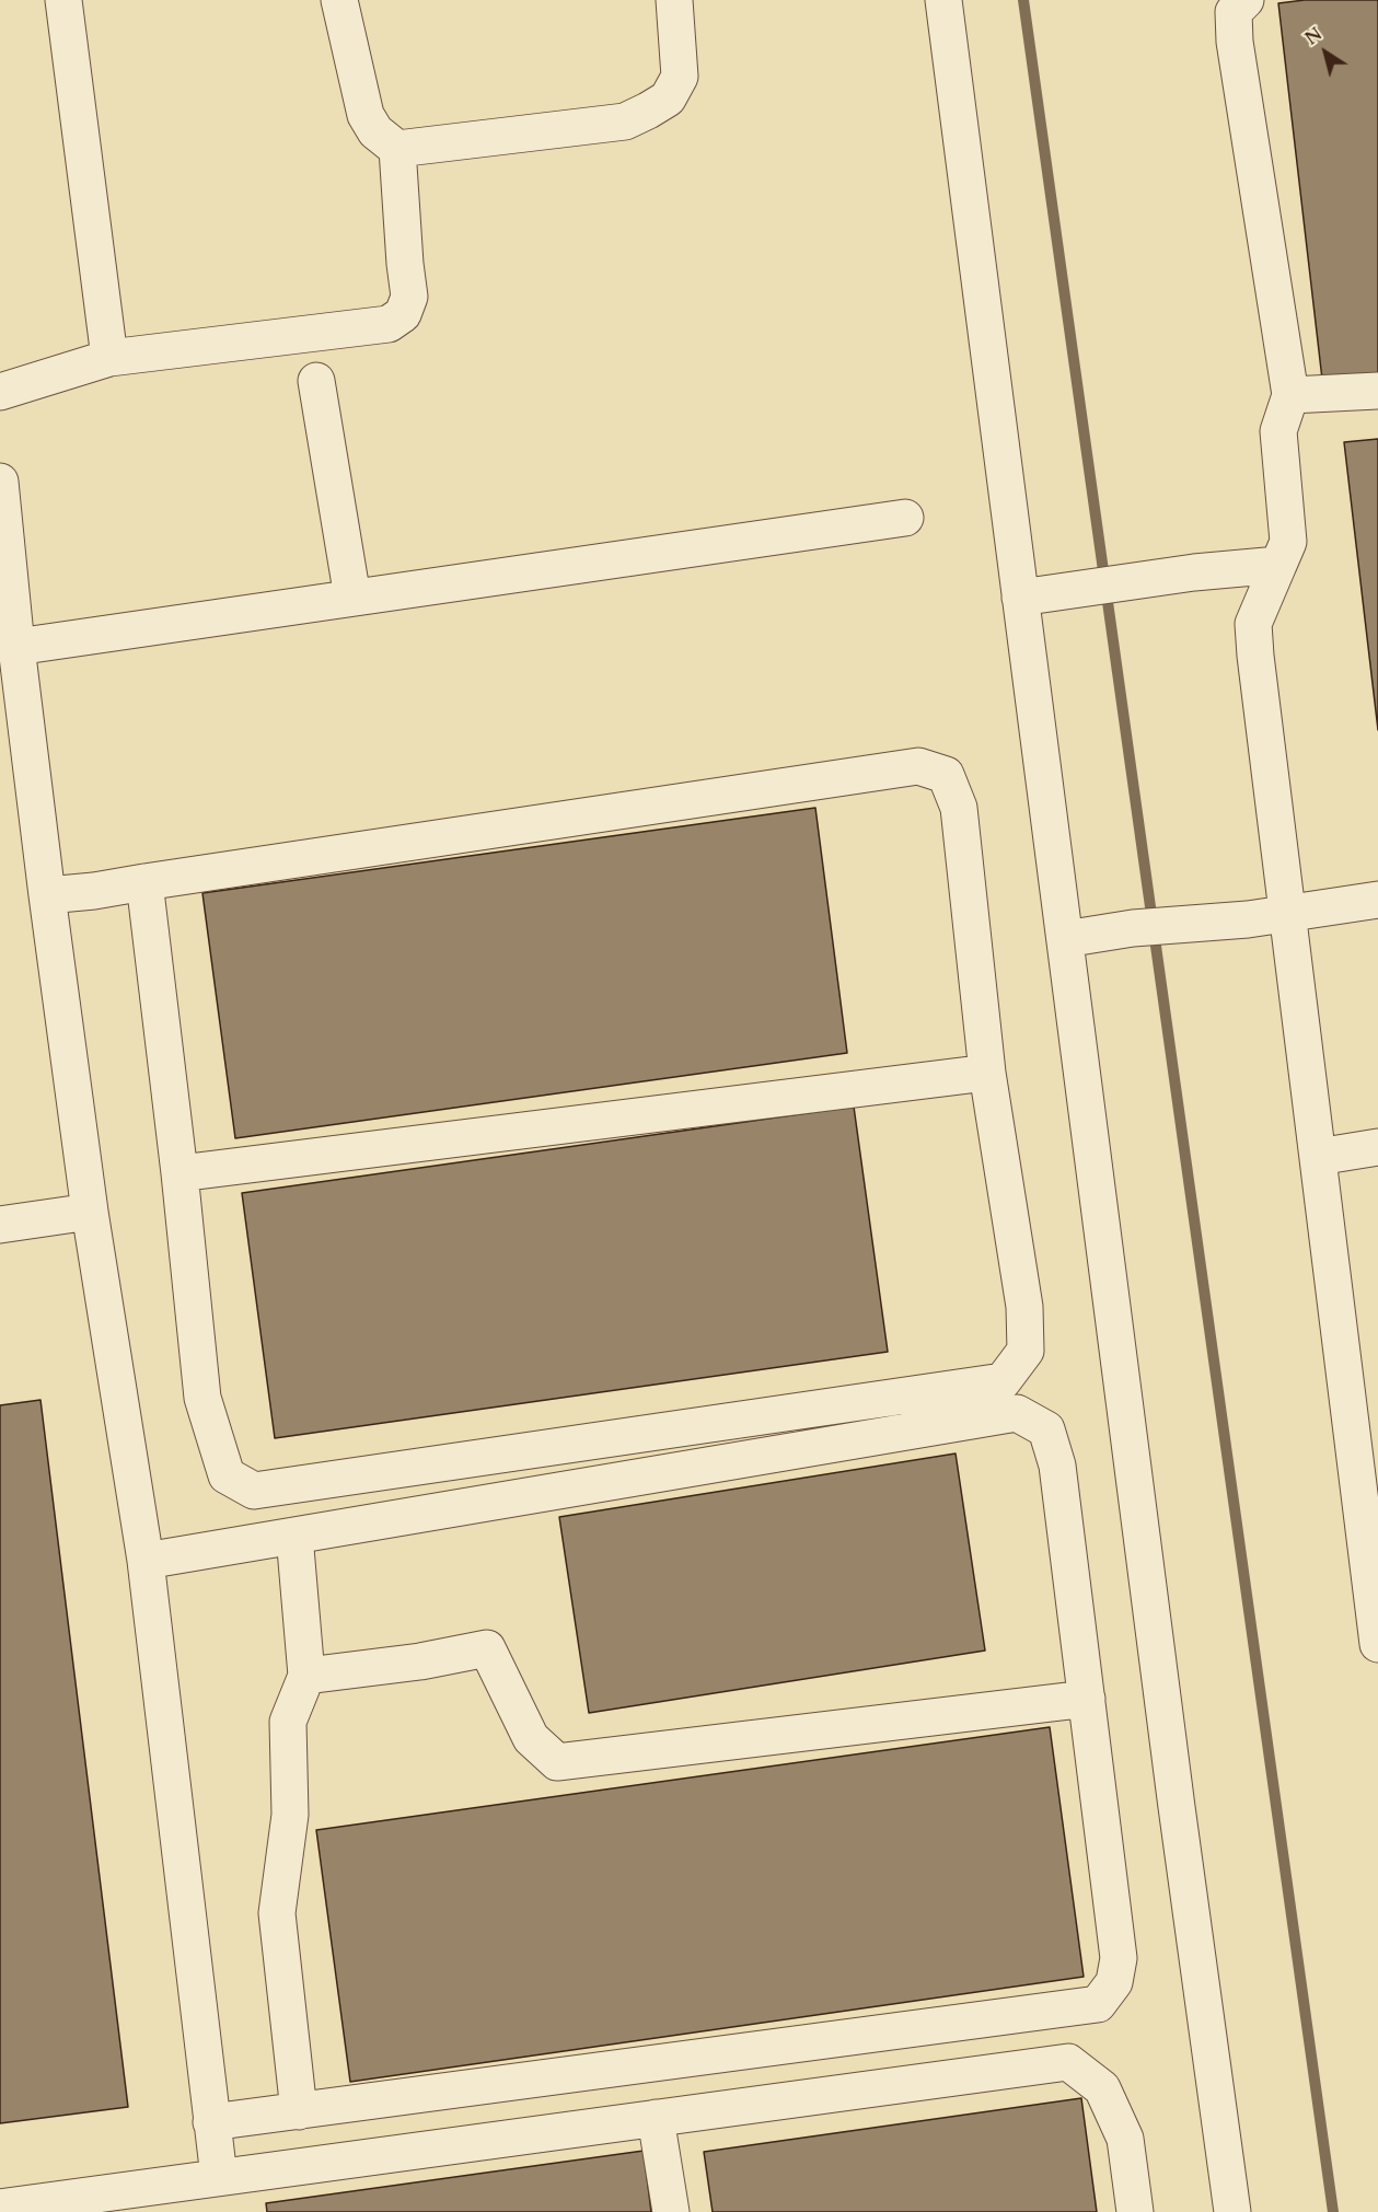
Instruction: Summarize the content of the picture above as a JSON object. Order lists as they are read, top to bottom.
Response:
{
  "north": "top left"
}
